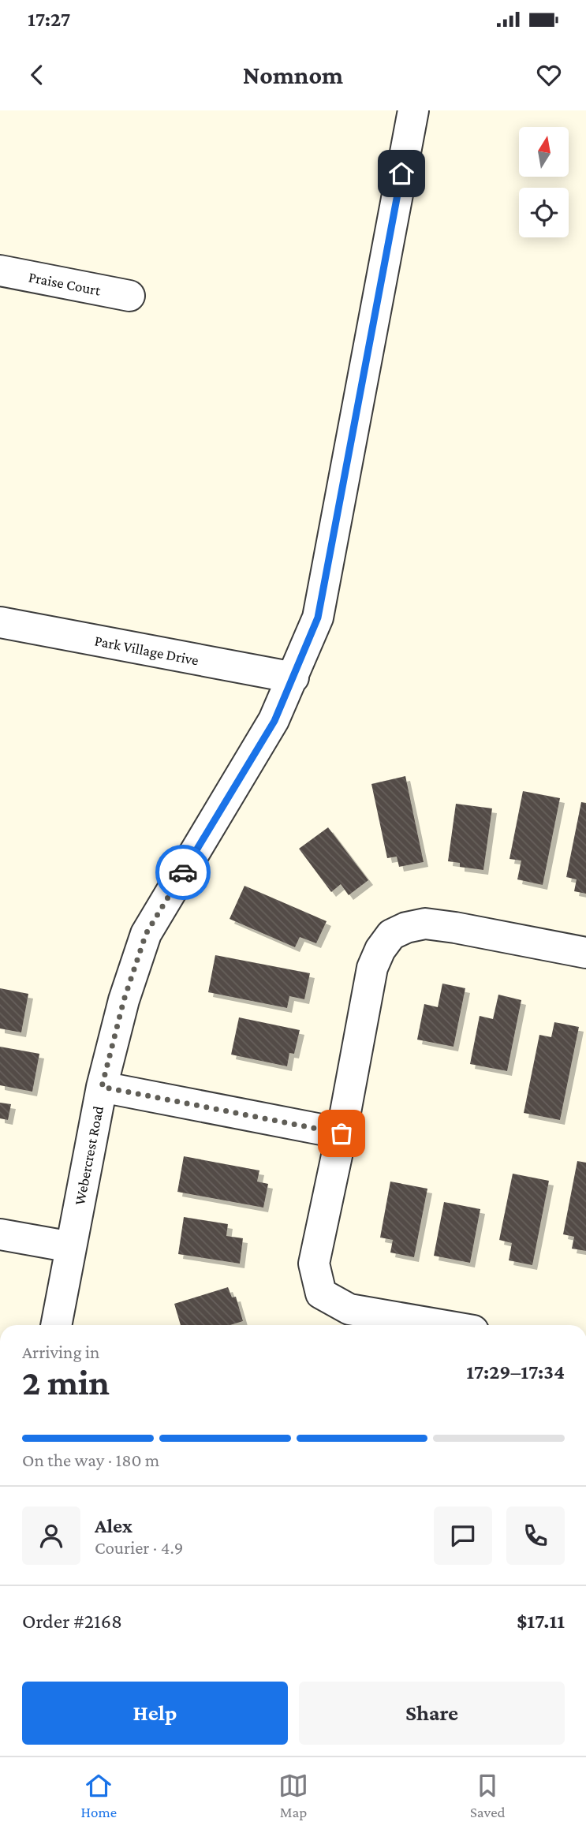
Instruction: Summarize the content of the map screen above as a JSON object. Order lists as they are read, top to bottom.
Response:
{
  "streets": {
    "street": ["Praise Court", "Park Village Drive", "Webercrest Road"]
  },
  "crossings": [
    ["Park Village Drive", "Webercrest Road"]
  ],
  "north": "top",
  "page": {
    "status": "17:27",
    "header": "Nomnom",
    "heading": ["2 min", "Arriving in", "17:29–17:34"],
    "panel": [
      "Alex",
      "Courier · 4.9",
      "Order #2168",
      "$17.11"
    ],
    "bar": "On the way · 180 m",
    "buttons": ["Help", "Share"],
    "tabs": ["Home", "Map", "Saved"]
  }
}
